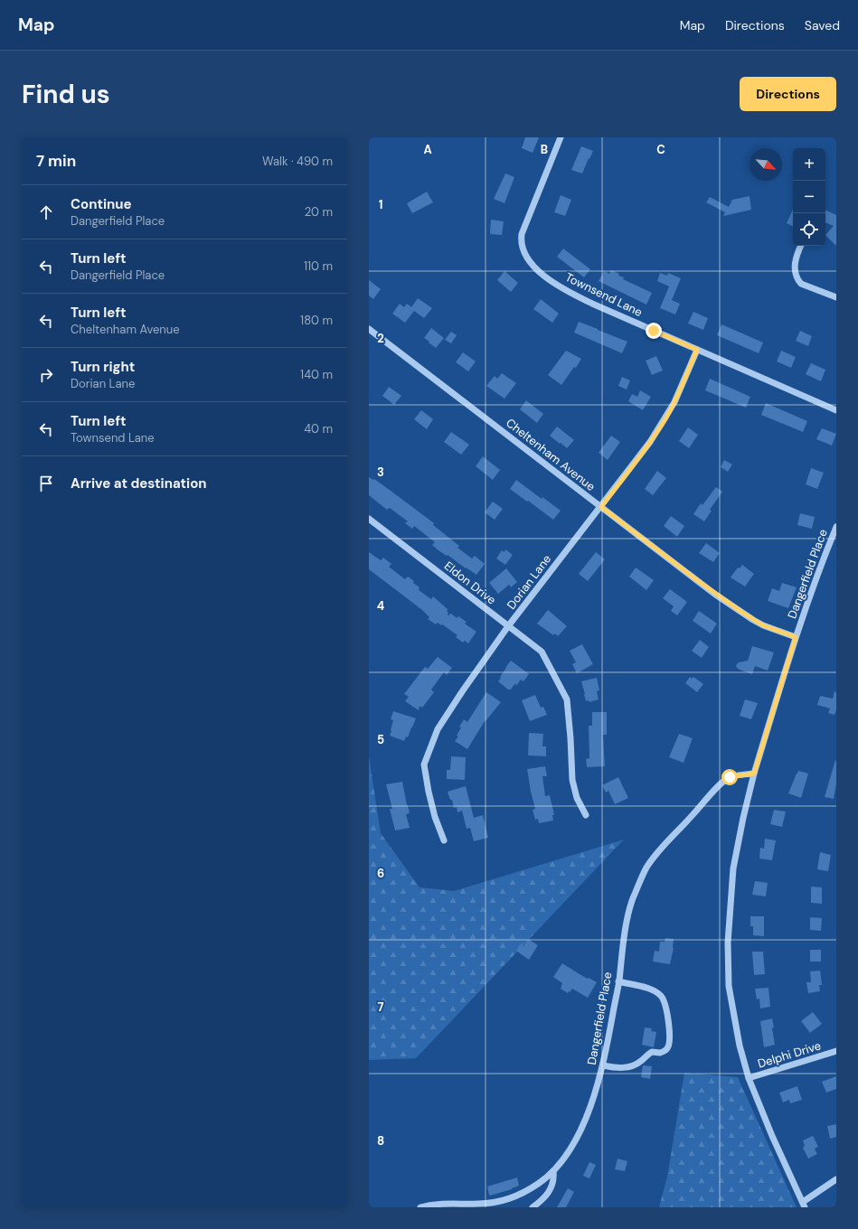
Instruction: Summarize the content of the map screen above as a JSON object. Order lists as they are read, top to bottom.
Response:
{
  "streets": {
    "street": [
      "Townsend Lane",
      "Cheltenham Avenue",
      "Dangerfield Place",
      "Dorian Lane",
      "Eldon Drive",
      "Delphi Drive"
    ]
  },
  "crossings": [
    ["Townsend Lane", "Dorian Lane"],
    ["Cheltenham Avenue", "Dangerfield Place"],
    ["Cheltenham Avenue", "Dorian Lane"],
    ["Dangerfield Place", "Delphi Drive"],
    ["Dorian Lane", "Eldon Drive"]
  ],
  "north": "bottom right",
  "page": {
    "header": "Map",
    "nav": ["Map", "Directions", "Saved"],
    "buttons": "Directions",
    "title": "Find us",
    "heading": ["7 min", "Walk · 490 m"],
    "map_buttons": ["+", "−"],
    "list": [
      ["Continue", "Dangerfield Place", "20 m"],
      ["Turn left", "Dangerfield Place", "110 m"],
      ["Turn left", "Cheltenham Avenue", "180 m"],
      ["Turn right", "Dorian Lane", "140 m"],
      ["Turn left", "Townsend Lane", "40 m"],
      "Arrive at destination"
    ]
  },
  "grid": {
    "columns": ["A", "B", "C"],
    "rows": [
      "1",
      "2",
      "3",
      "4",
      "5",
      "6",
      "7",
      "8"
    ]
  }
}
